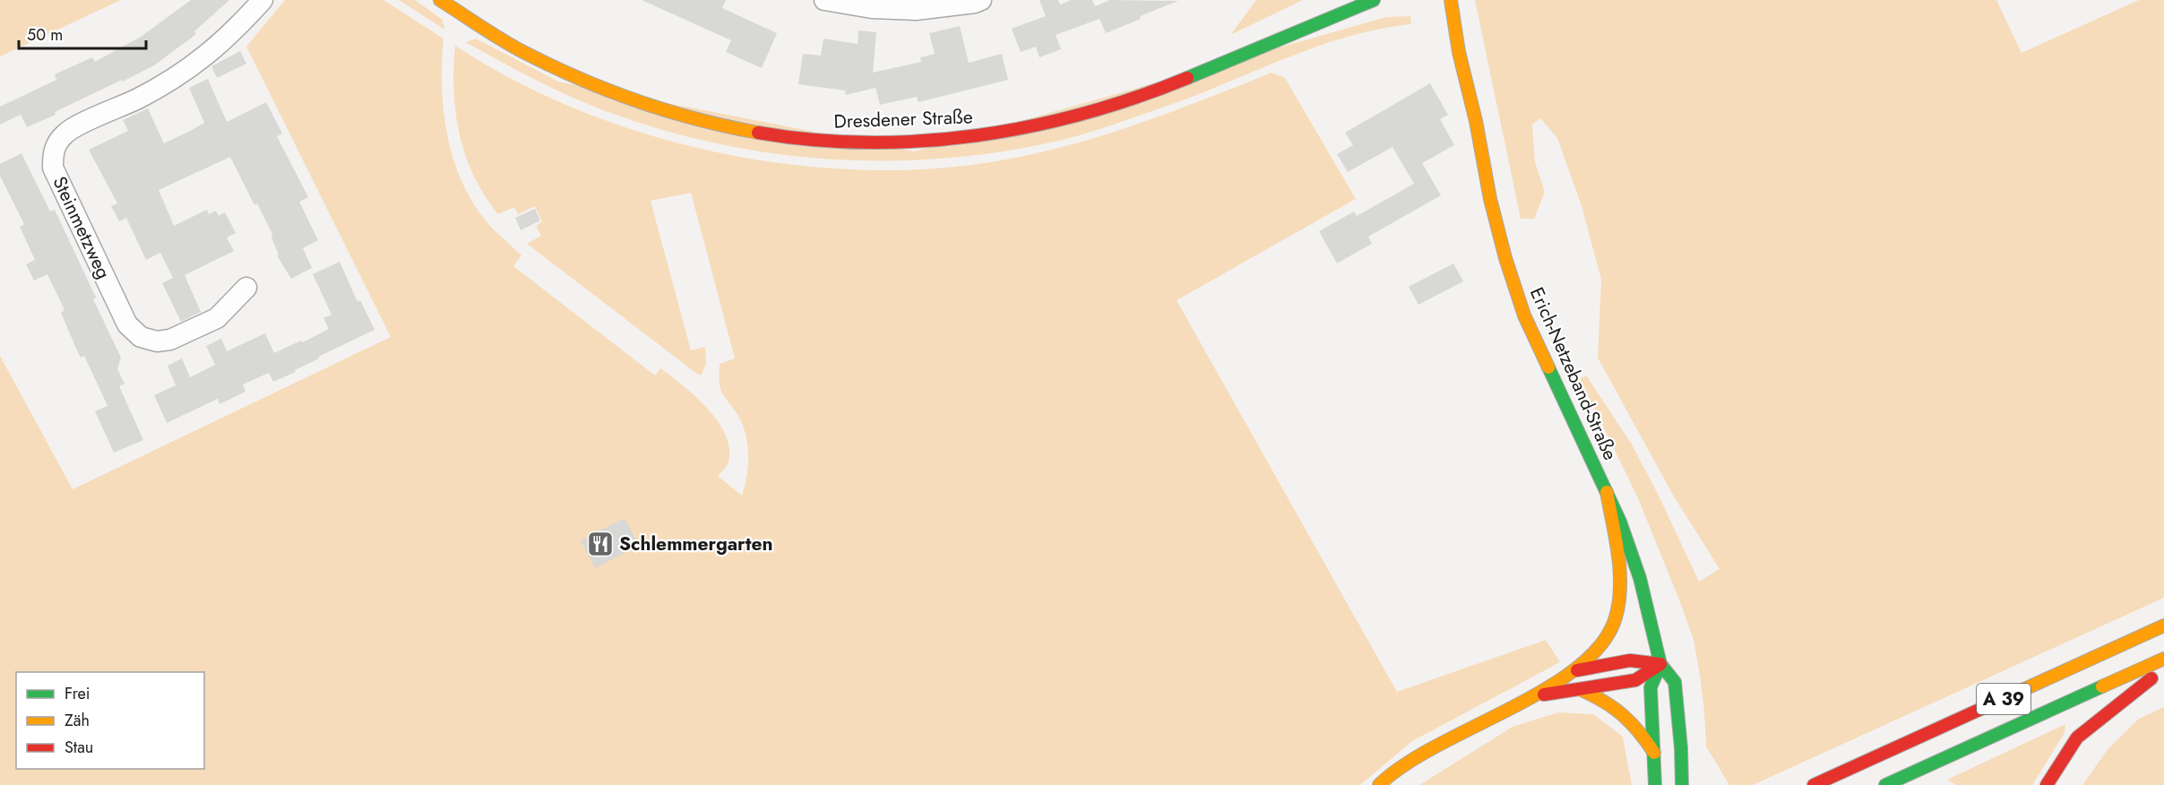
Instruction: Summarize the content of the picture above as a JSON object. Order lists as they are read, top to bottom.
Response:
{
  "streets": {
    "main road": ["Dresdener Straße", "Erich-Netzeband-Straße", "A 39"],
    "street": ["Steinmetzweg"]
  },
  "places": {
    "restaurant": ["Schlemmergarten"]
  },
  "legend": ["Frei", "Zäh", "Stau"],
  "scale_bar": "50 m"
}
